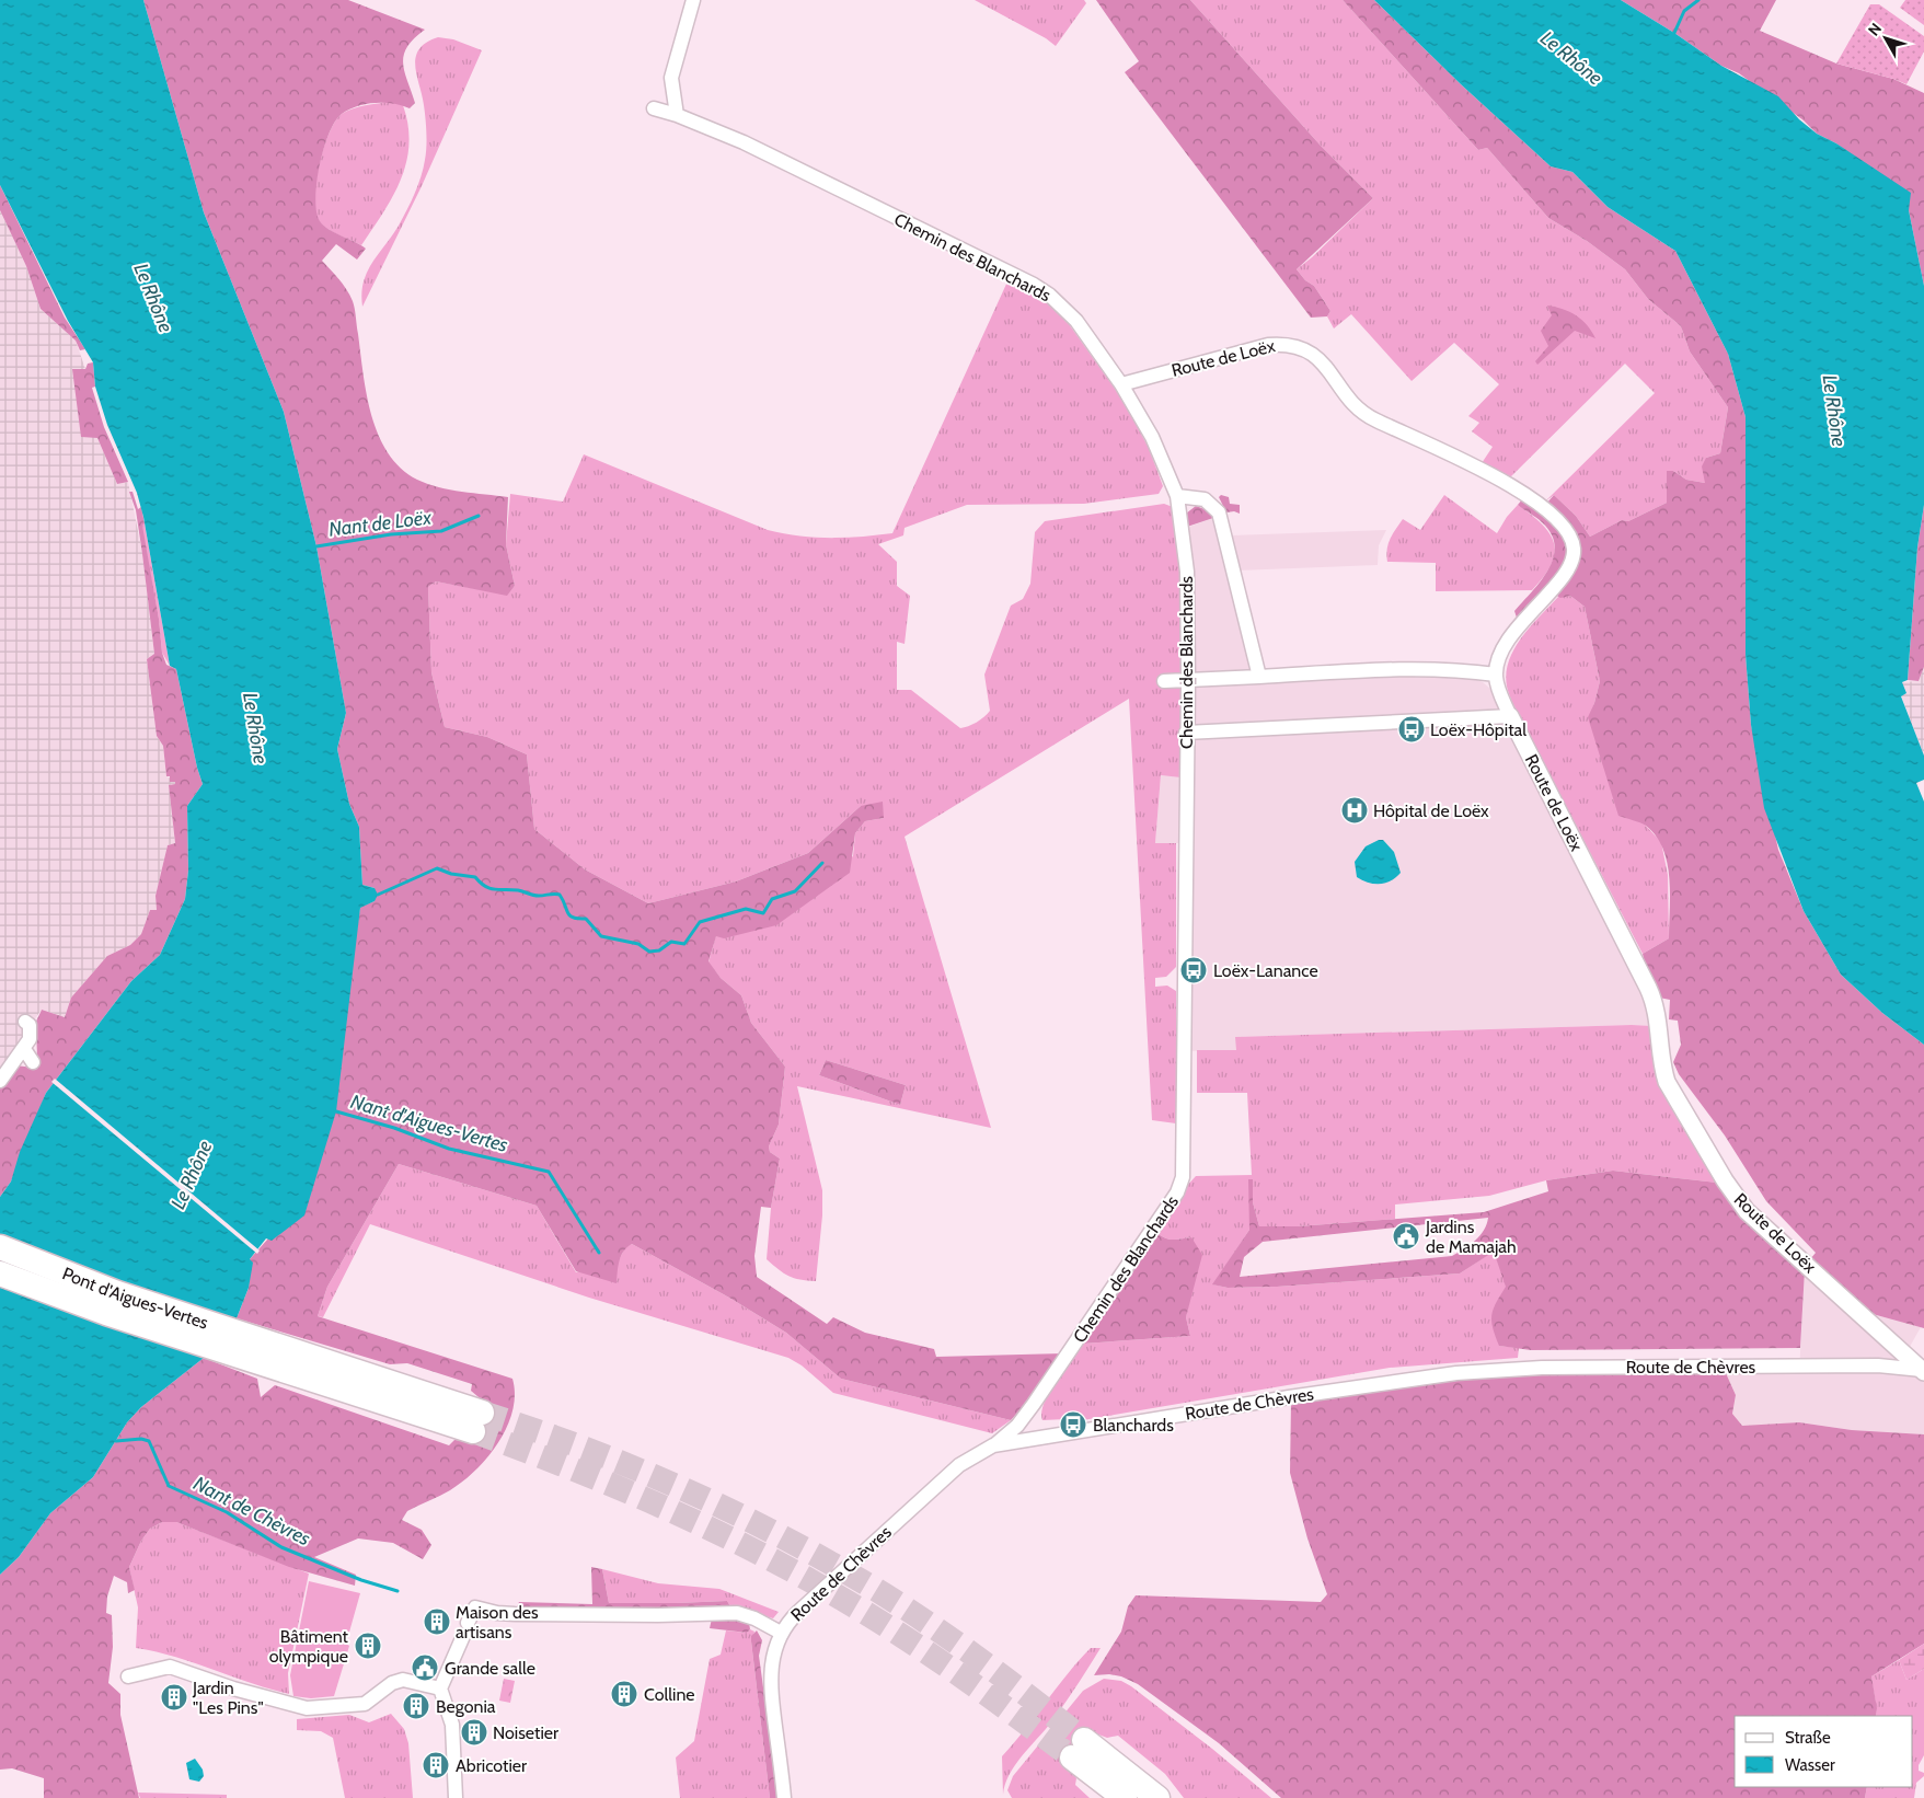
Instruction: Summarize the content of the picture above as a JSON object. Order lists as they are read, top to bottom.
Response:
{
  "streets": {
    "highway": ["Pont d'Aigues-Vertes"],
    "street": ["Chemin des Blanchards", "Route de Loëx", "Route de Chèvres"]
  },
  "crossings": [
    ["Chemin des Blanchards", "Route de Loëx"],
    ["Chemin des Blanchards", "Route de Chèvres"],
    ["Route de Loëx", "Route de Chèvres"]
  ],
  "water": [
    "Le Rhône",
    "Nant de Loëx",
    "Nant d'Aigues-Vertes",
    "Nant de Chèvres"
  ],
  "places": {
    "bus stop": ["Loëx-Hôpital", "Loëx-Lanance", "Blanchards"],
    "hospital": ["Hôpital de Loëx"],
    "public building": ["Jardins de Mamajah", "Grande salle"],
    "building": [
      "Maison des artisans",
      "Bâtiment olympique",
      "Colline",
      "Jardin \"Les Pins\"",
      "Begonia",
      "Noisetier",
      "Abricotier"
    ]
  },
  "legend": ["Straße", "Wasser"],
  "north": "top left"
}
